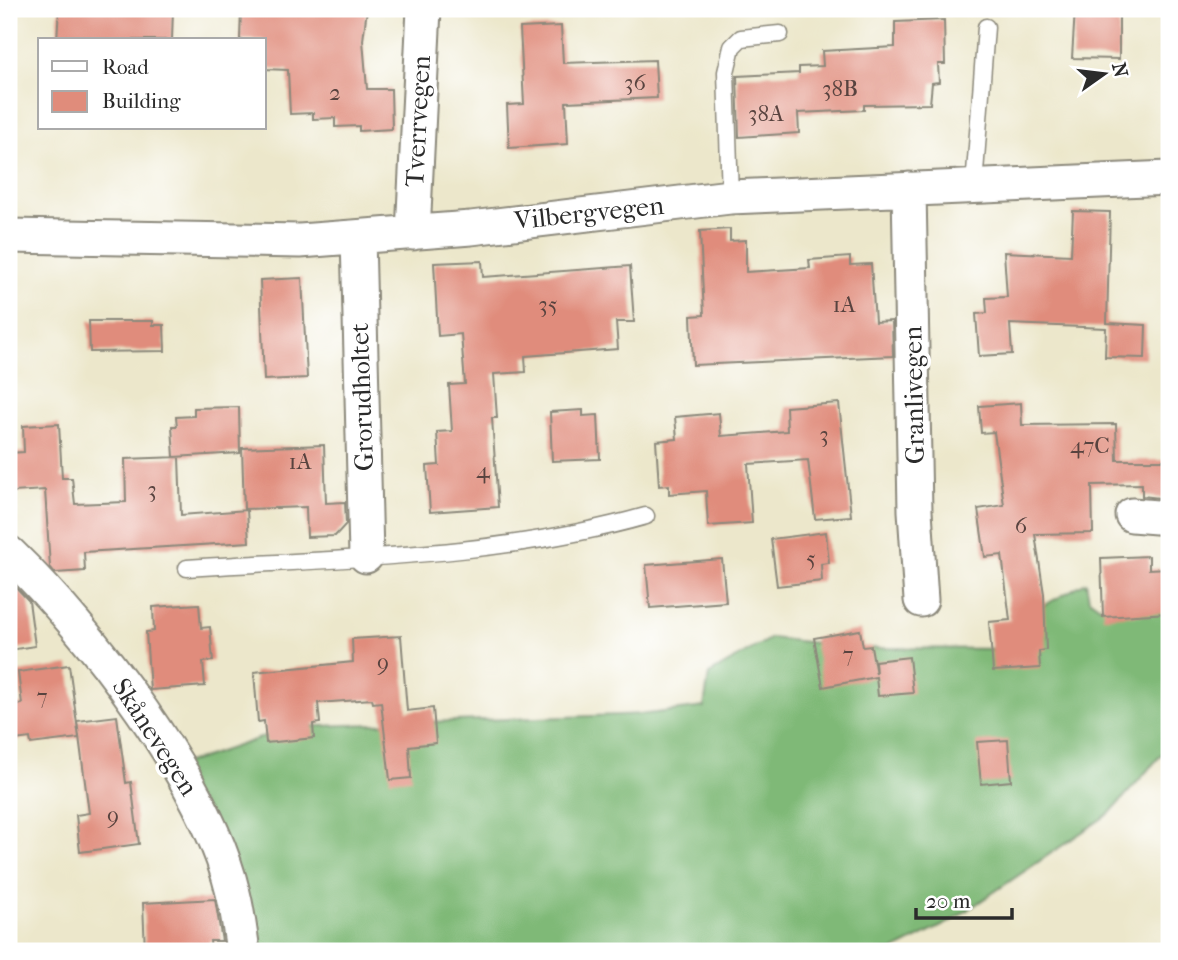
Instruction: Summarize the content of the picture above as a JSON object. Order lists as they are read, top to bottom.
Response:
{
  "streets": {
    "street": [
      "Tverrvegen",
      "Vilbergvegen",
      "Granlivegen",
      "Grorudholtet",
      "Skånevegen"
    ]
  },
  "crossings": [
    ["Tverrvegen", "Vilbergvegen"],
    ["Vilbergvegen", "Granlivegen"],
    ["Vilbergvegen", "Grorudholtet"]
  ],
  "house_numbers": [
    "36",
    "38B",
    "2",
    "38A",
    "35",
    "1A",
    "3",
    "47C",
    "1A",
    "4",
    "3",
    "6",
    "5",
    "7",
    "9",
    "7",
    "9"
  ],
  "legend": ["Road", "Building"],
  "scale_bar": "20 m",
  "north": "right"
}
